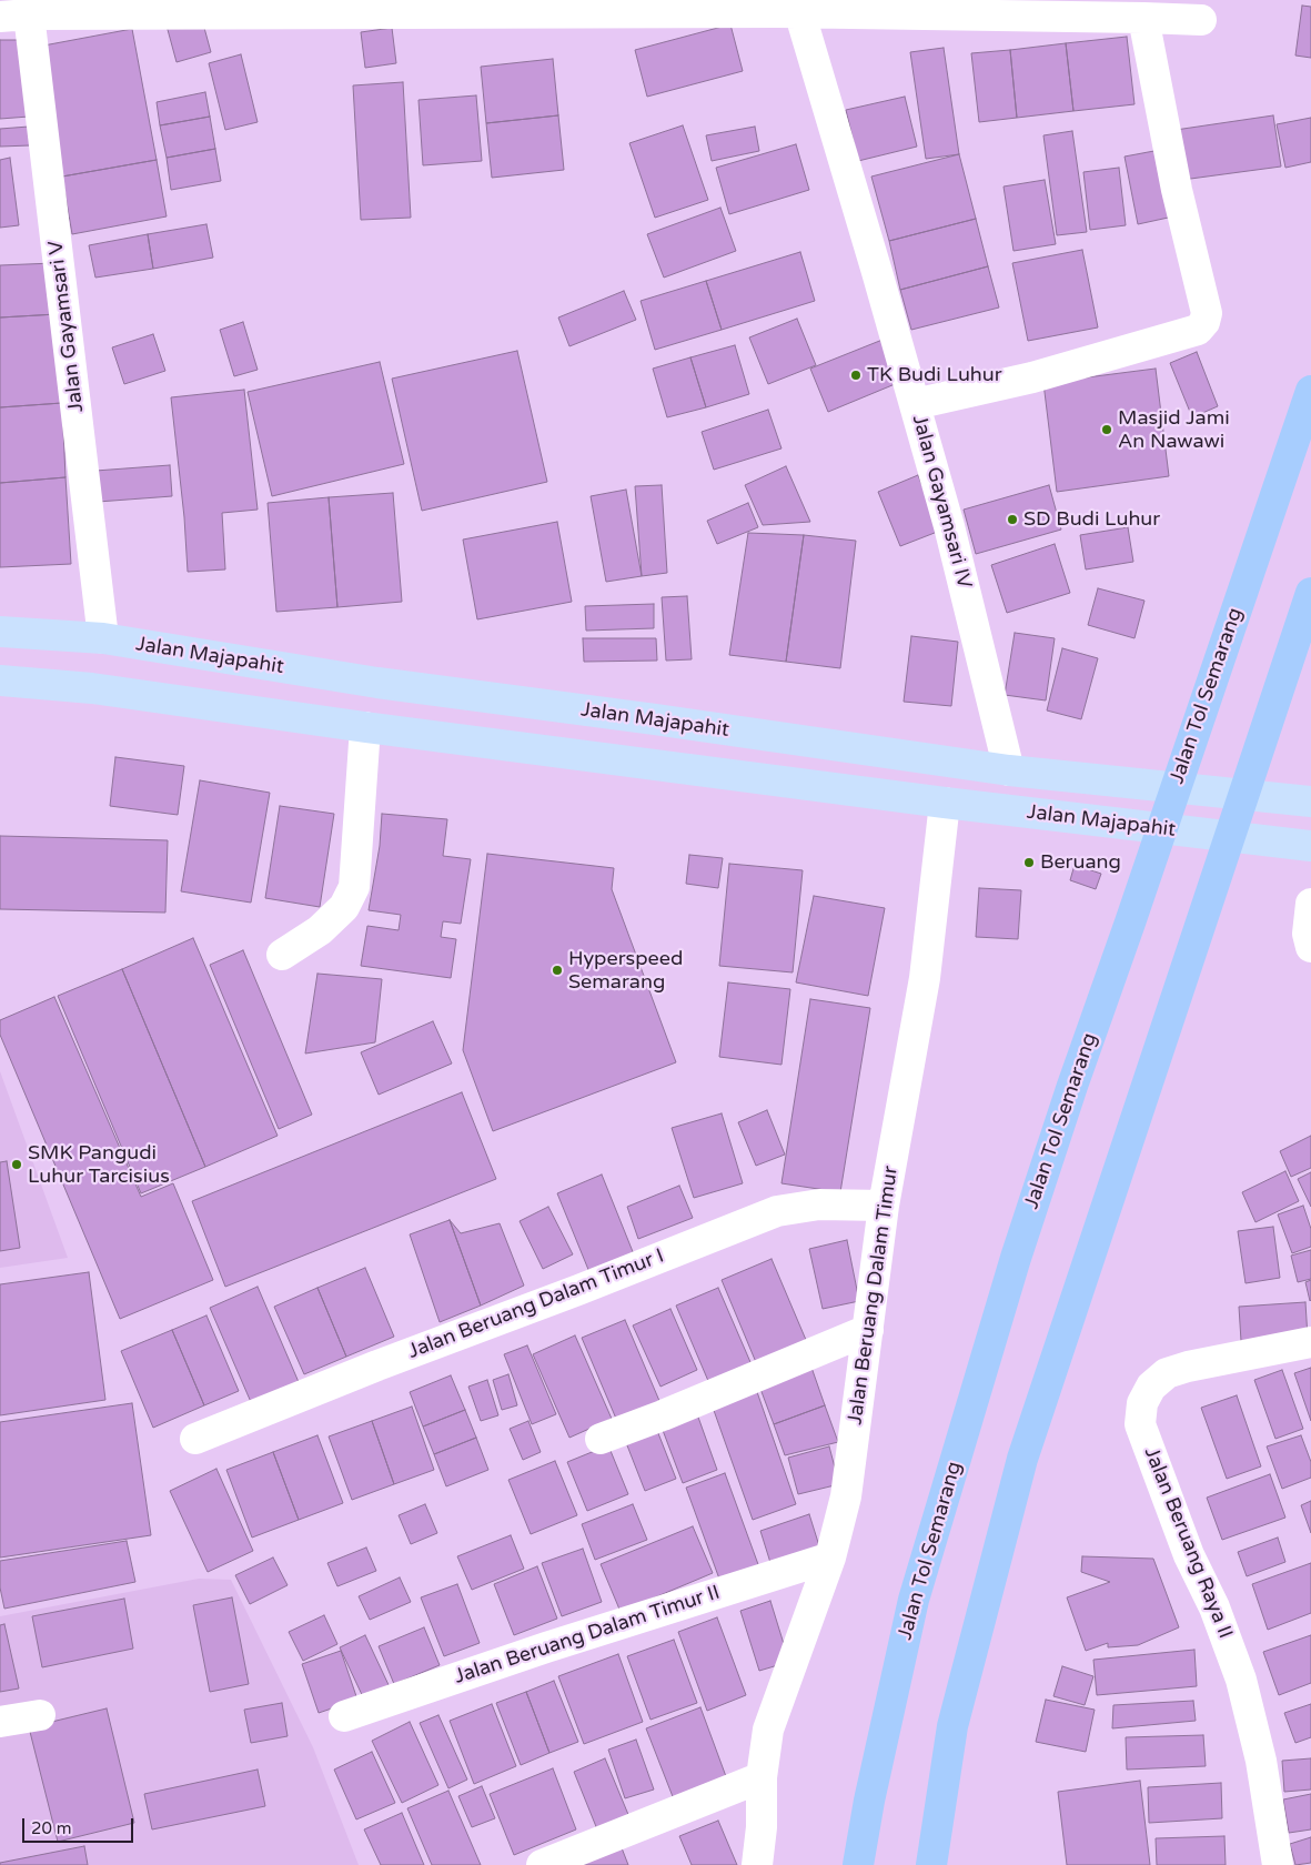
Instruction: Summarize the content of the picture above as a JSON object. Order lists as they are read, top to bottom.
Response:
{
  "streets": {
    "highway": ["Jalan Tol Semarang"],
    "main road": ["Jalan Majapahit"],
    "street": [
      "Jalan Gayamsari V",
      "Jalan Gayamsari IV",
      "Jalan Beruang Dalam Timur",
      "Jalan Beruang Dalam Timur I",
      "Jalan Beruang Raya II",
      "Jalan Beruang Dalam Timur II"
    ]
  },
  "crossings": [
    ["Jalan Gayamsari V", "Jalan Majapahit"],
    ["Jalan Gayamsari IV", "Jalan Majapahit"],
    ["Jalan Majapahit", "Jalan Beruang Dalam Timur"],
    ["Jalan Beruang Dalam Timur", "Jalan Beruang Dalam Timur I"],
    ["Jalan Beruang Dalam Timur", "Jalan Beruang Dalam Timur II"]
  ],
  "places": [
    "TK Budi Luhur",
    "Masjid Jami An Nawawi",
    "SD Budi Luhur",
    "Beruang",
    "Hyperspeed Semarang",
    "SMK Pangudi Luhur Tarcisius"
  ],
  "scale_bar": "20 m"
}
